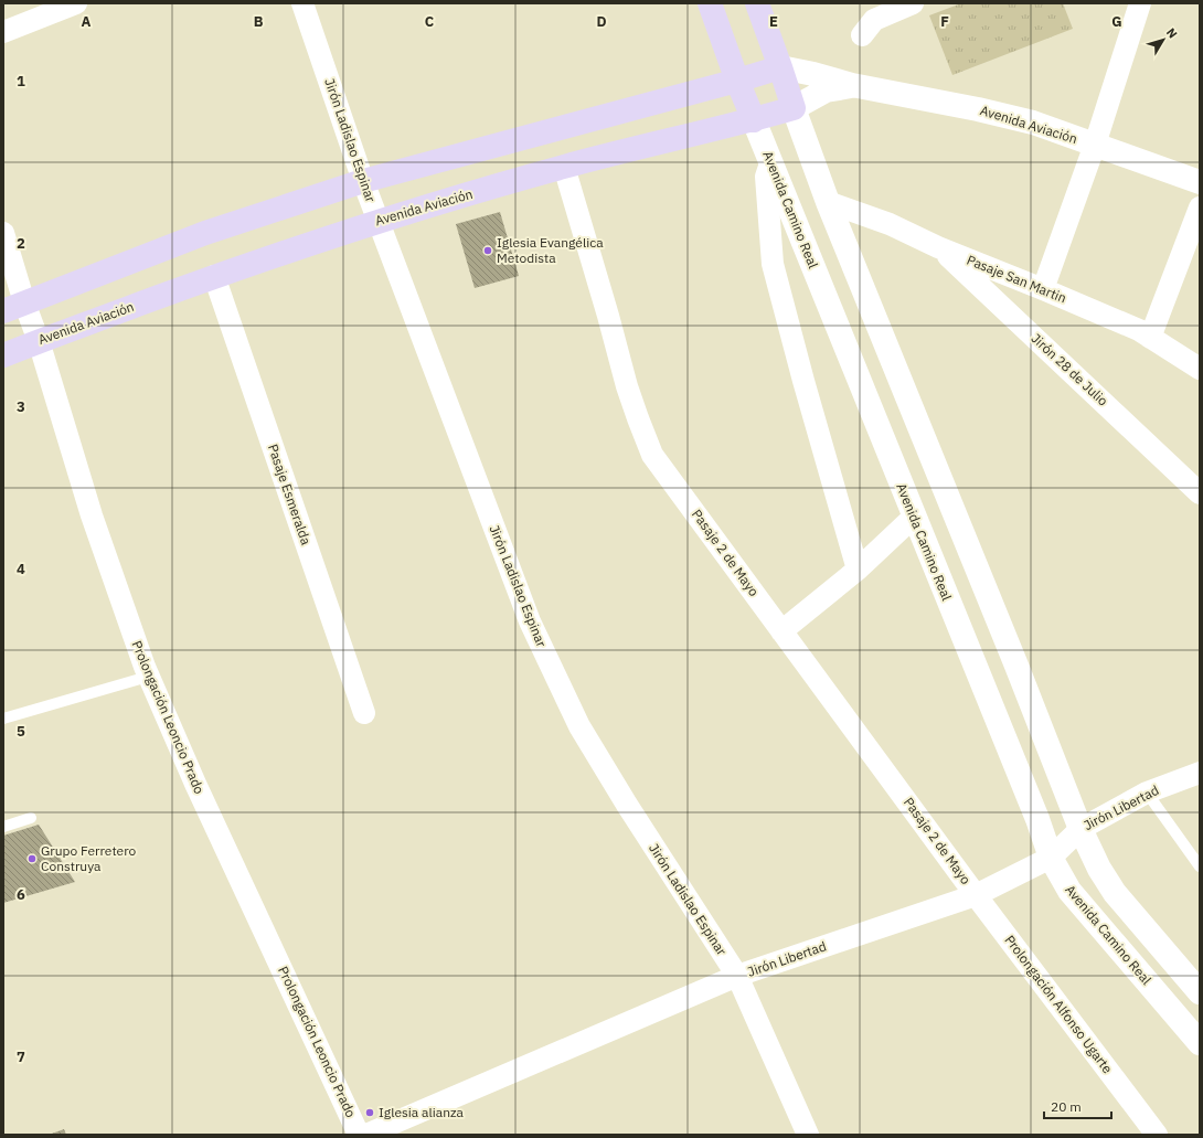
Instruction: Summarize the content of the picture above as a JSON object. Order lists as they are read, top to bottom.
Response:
{
  "streets": {
    "highway": ["Avenida Aviación", "Avenida Camino Real"],
    "street": [
      "Jirón Ladislao Espinar",
      "Pasaje San Martin",
      "Jirón 28 de Julio",
      "Pasaje Esmeralda",
      "Pasaje 2 de Mayo",
      "Prolongación Leoncio Prado",
      "Jirón Libertad",
      "Prolongación Alfonso Ugarte"
    ]
  },
  "crossings": [
    ["Avenida Aviación", "Jirón Ladislao Espinar"],
    ["Avenida Aviación", "Avenida Camino Real"],
    ["Avenida Aviación", "Pasaje Esmeralda"],
    ["Avenida Aviación", "Pasaje 2 de Mayo"],
    ["Avenida Aviación", "Prolongación Leoncio Prado"],
    ["Jirón Ladislao Espinar", "Jirón Libertad"],
    ["Avenida Camino Real", "Jirón Libertad"],
    ["Pasaje San Martin", "Jirón 28 de Julio"],
    ["Pasaje 2 de Mayo", "Jirón Libertad"],
    ["Pasaje 2 de Mayo", "Prolongación Alfonso Ugarte"],
    ["Jirón Libertad", "Prolongación Alfonso Ugarte"]
  ],
  "places": ["Iglesia Evangélica Metodista", "Grupo Ferretero Construya", "Iglesia alianza"],
  "scale_bar": "20 m",
  "north": "top right",
  "grid": {
    "columns": [
      "A",
      "B",
      "C",
      "D",
      "E",
      "F",
      "G"
    ],
    "rows": [
      "1",
      "2",
      "3",
      "4",
      "5",
      "6",
      "7"
    ]
  }
}
